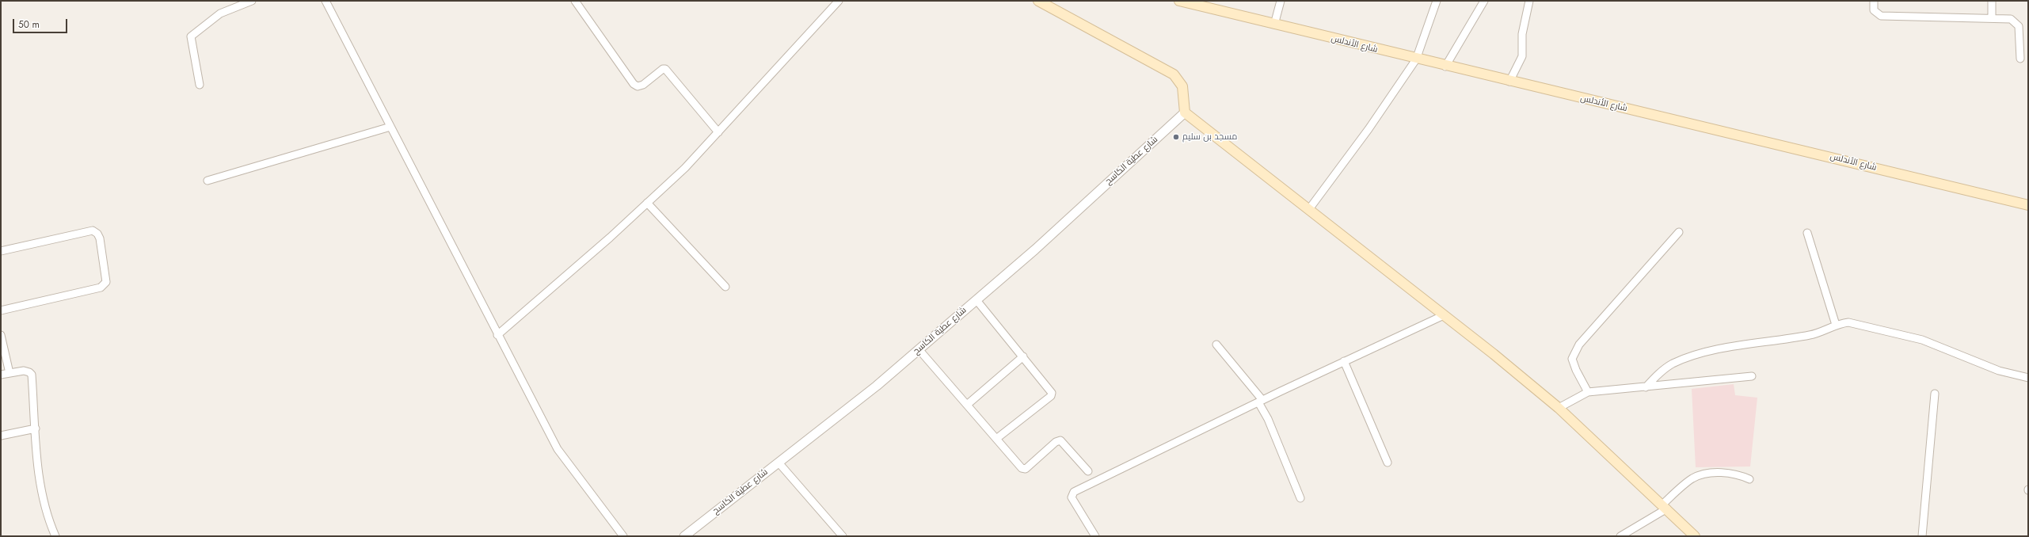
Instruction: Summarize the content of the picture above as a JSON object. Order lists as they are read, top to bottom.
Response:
{
  "streets": {
    "main road": ["شارع الأندلس"],
    "street": ["شارع عطية الكاسح"]
  },
  "places": ["مسجد بن سليم"],
  "scale_bar": "50 m"
}
